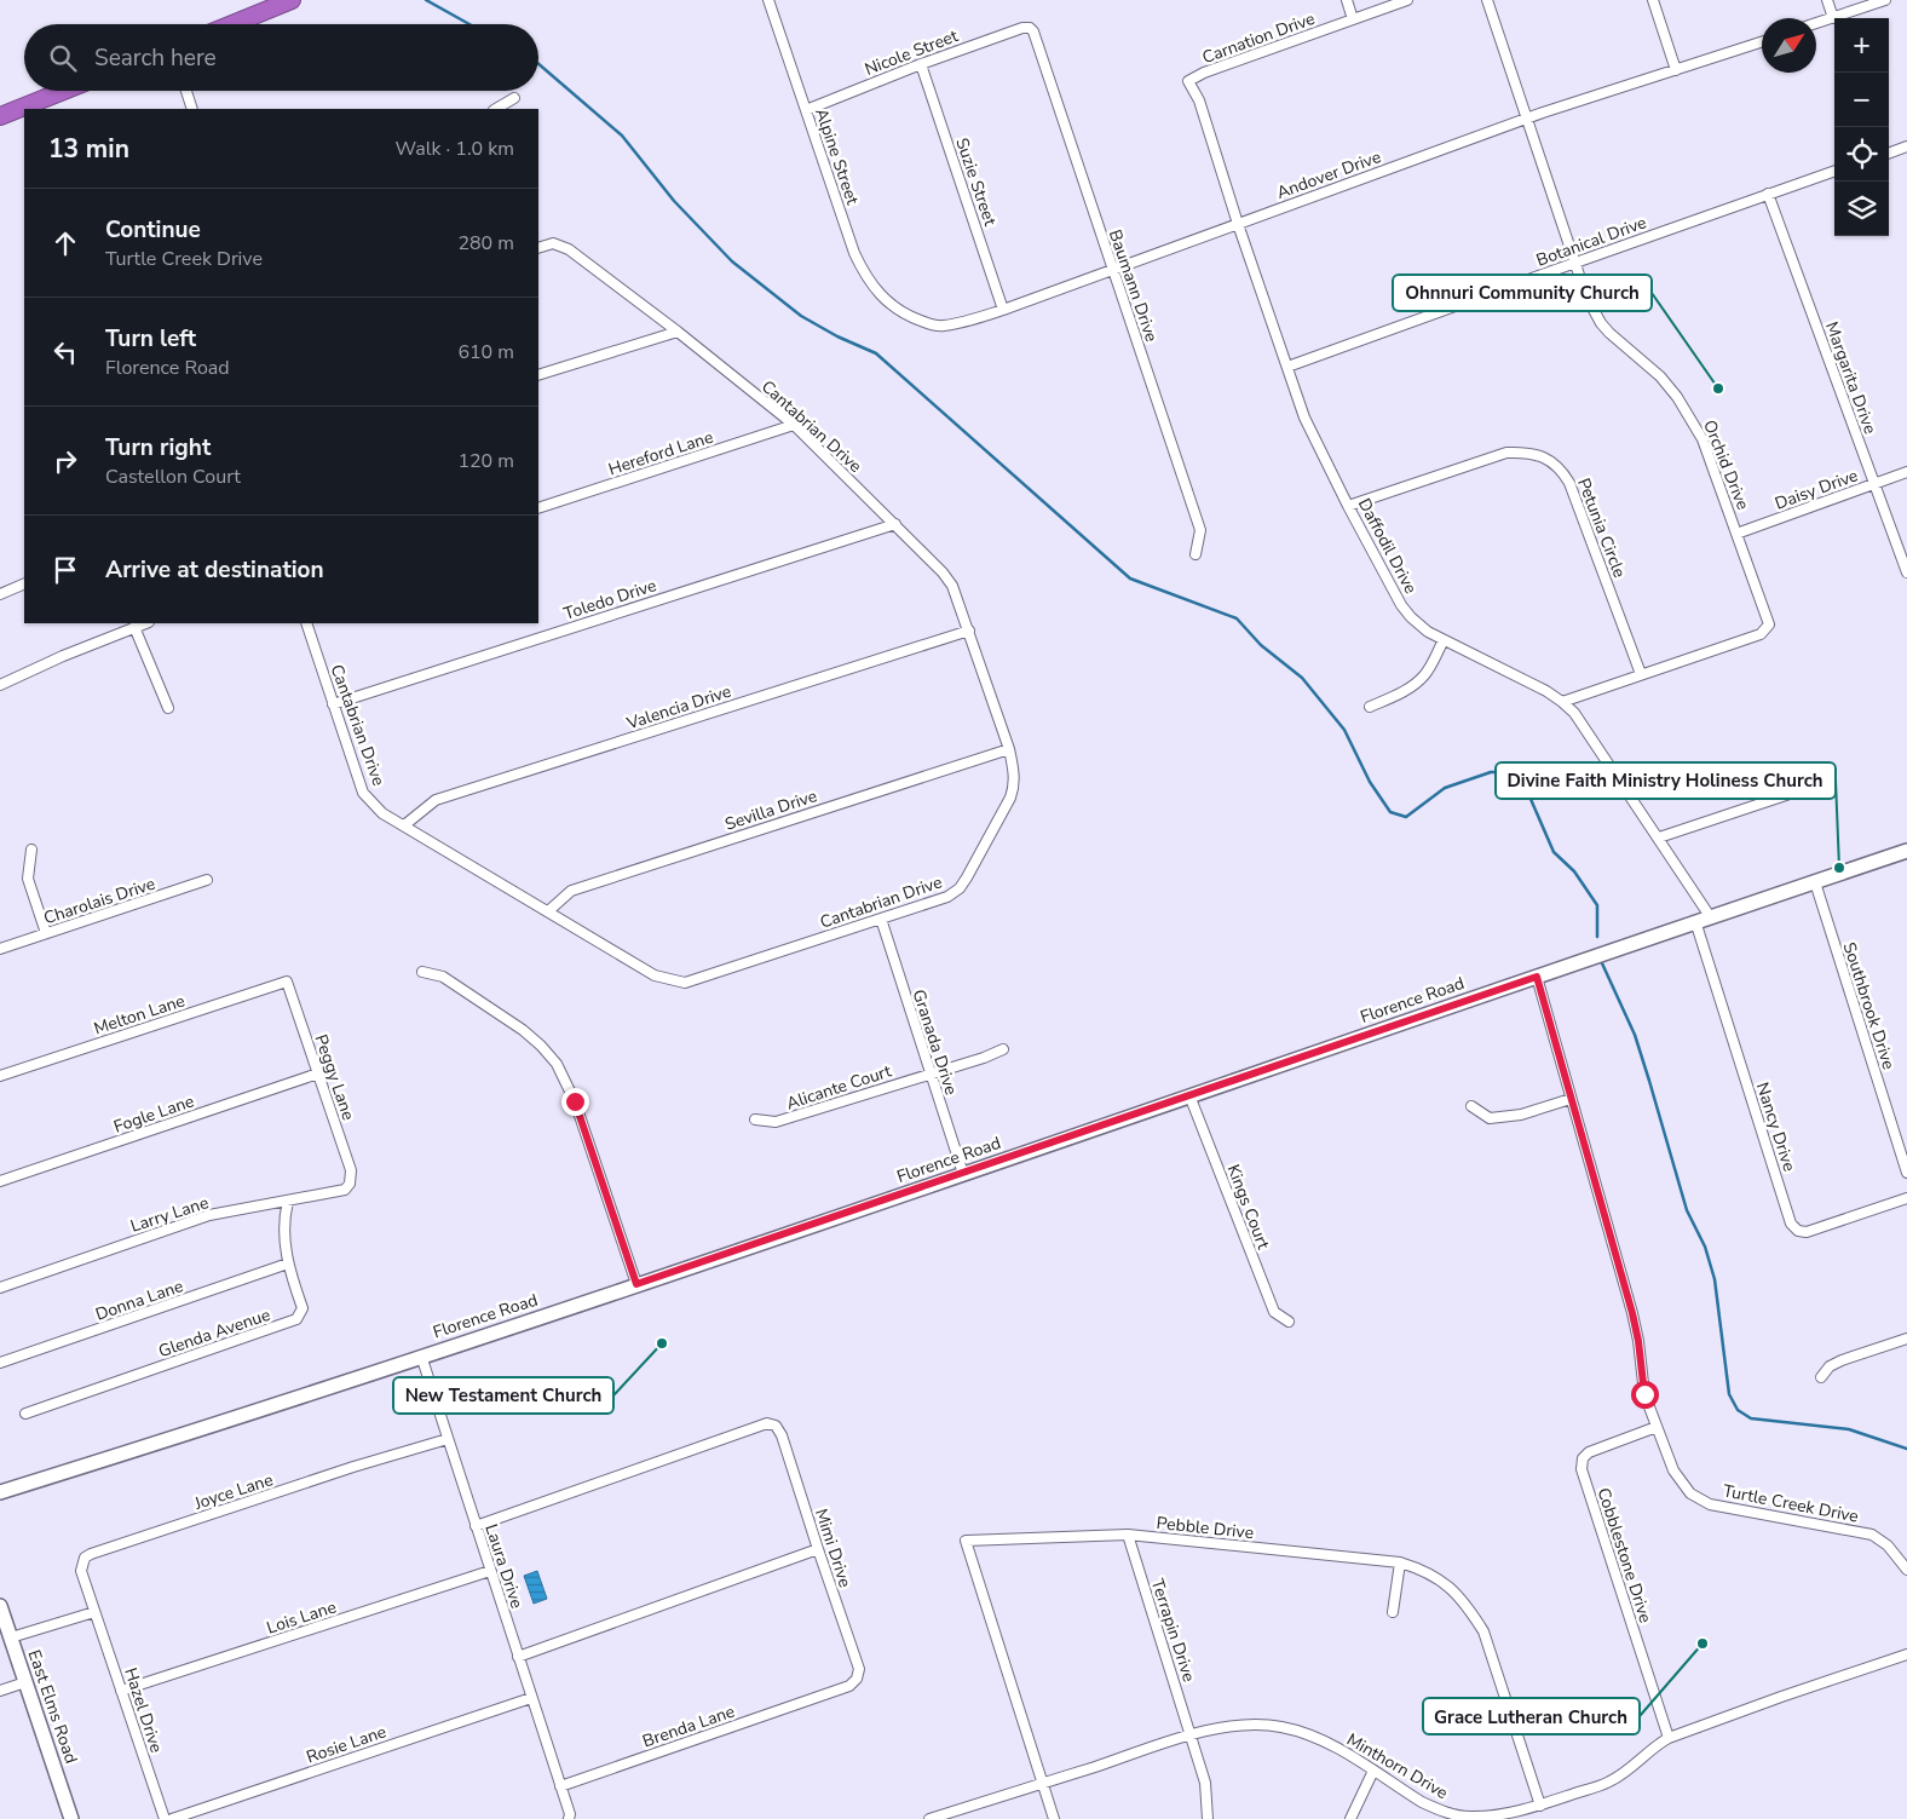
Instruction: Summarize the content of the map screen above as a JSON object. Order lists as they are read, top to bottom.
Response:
{
  "streets": {
    "street": [
      "Carnation Drive",
      "Nicole Street",
      "Alpine Street",
      "Andover Drive",
      "Suzie Street",
      "Botanical Drive",
      "Baumann Drive",
      "Margarita Drive",
      "Cantabrian Drive",
      "Hereford Lane",
      "Orchid Drive",
      "Daisy Drive",
      "Petunia Circle",
      "Daffodil Drive",
      "Toledo Drive",
      "Valencia Drive",
      "Sevilla Drive",
      "Charolais Drive",
      "Florence Road",
      "Southbrook Drive",
      "Melton Lane",
      "Granada Drive",
      "Peggy Lane",
      "Alicante Court",
      "Fogle Lane",
      "Nancy Drive",
      "Kings Court",
      "Larry Lane",
      "Donna Lane",
      "Glenda Avenue",
      "Joyce Lane",
      "Turtle Creek Drive",
      "Pebble Drive",
      "Mimi Drive",
      "Cobblestone Drive",
      "Laura Drive",
      "Lois Lane",
      "Terrapin Drive",
      "East Elms Road",
      "Hazel Drive",
      "Brenda Lane",
      "Rosie Lane",
      "Minthorn Drive"
    ]
  },
  "crossings": [
    ["Carnation Drive", "Daffodil Drive"],
    ["Nicole Street", "Alpine Street"],
    ["Nicole Street", "Suzie Street"],
    ["Nicole Street", "Baumann Drive"],
    ["Alpine Street", "Andover Drive"],
    ["Andover Drive", "Suzie Street"],
    ["Andover Drive", "Baumann Drive"],
    ["Andover Drive", "Orchid Drive"],
    ["Andover Drive", "Daffodil Drive"],
    ["Botanical Drive", "Margarita Drive"],
    ["Botanical Drive", "Orchid Drive"],
    ["Botanical Drive", "Daffodil Drive"],
    ["Margarita Drive", "Daisy Drive"],
    ["Cantabrian Drive", "Hereford Lane"],
    ["Cantabrian Drive", "Toledo Drive"],
    ["Cantabrian Drive", "Valencia Drive"],
    ["Cantabrian Drive", "Sevilla Drive"],
    ["Cantabrian Drive", "Granada Drive"],
    ["Orchid Drive", "Daisy Drive"],
    ["Orchid Drive", "Petunia Circle"],
    ["Orchid Drive", "Daffodil Drive"],
    ["Petunia Circle", "Daffodil Drive"],
    ["Daffodil Drive", "Florence Road"],
    ["Florence Road", "Southbrook Drive"],
    ["Florence Road", "Granada Drive"],
    ["Florence Road", "Nancy Drive"],
    ["Florence Road", "Kings Court"],
    ["Florence Road", "Turtle Creek Drive"],
    ["Florence Road", "Laura Drive"],
    ["Melton Lane", "Peggy Lane"],
    ["Granada Drive", "Alicante Court"],
    ["Peggy Lane", "Fogle Lane"],
    ["Peggy Lane", "Larry Lane"],
    ["Larry Lane", "Glenda Avenue"],
    ["Donna Lane", "Glenda Avenue"],
    ["Joyce Lane", "Laura Drive"],
    ["Joyce Lane", "Hazel Drive"],
    ["Turtle Creek Drive", "Cobblestone Drive"],
    ["Pebble Drive", "Terrapin Drive"],
    ["Pebble Drive", "Minthorn Drive"],
    ["Mimi Drive", "Laura Drive"],
    ["Mimi Drive", "Brenda Lane"],
    ["Cobblestone Drive", "Minthorn Drive"],
    ["Laura Drive", "Lois Lane"],
    ["Laura Drive", "Brenda Lane"],
    ["Laura Drive", "Rosie Lane"],
    ["Lois Lane", "Hazel Drive"],
    ["Terrapin Drive", "Minthorn Drive"]
  ],
  "places": [
    "Ohnnuri Community Church",
    "Divine Faith Ministry Holiness Church",
    "New Testament Church",
    "Grace Lutheran Church"
  ],
  "north": "top right",
  "page": {
    "map_buttons": ["+", "−"],
    "search": "Search here",
    "heading": ["13 min", "Walk · 1.0 km"],
    "list": [
      ["Continue", "Turtle Creek Drive", "280 m"],
      ["Turn left", "Florence Road", "610 m"],
      ["Turn right", "Castellon Court", "120 m"],
      "Arrive at destination"
    ]
  }
}
